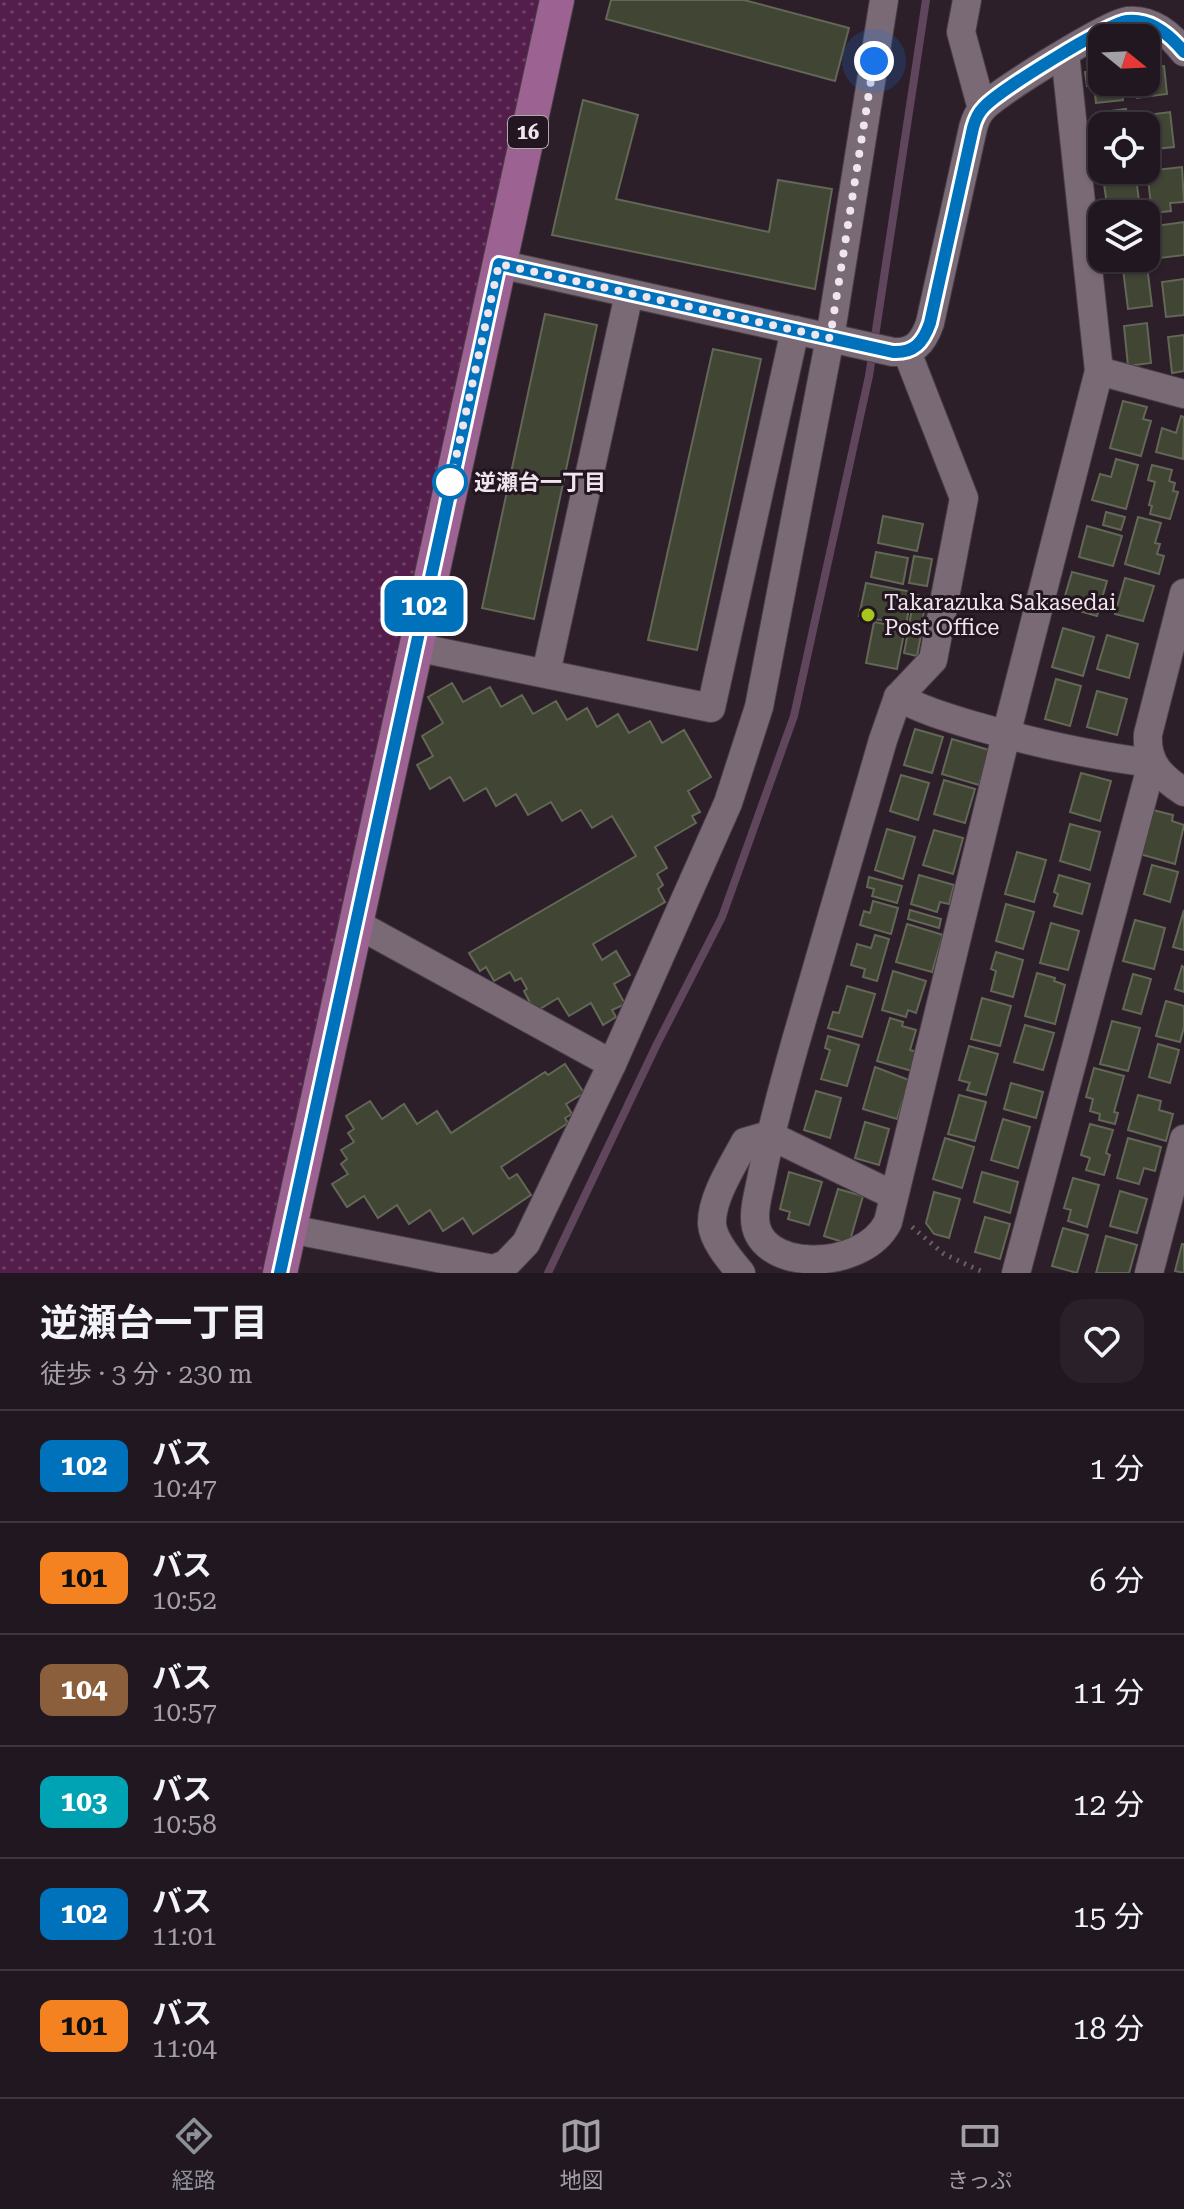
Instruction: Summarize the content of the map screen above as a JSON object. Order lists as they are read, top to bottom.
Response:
{
  "streets": {
    "main road": ["16"]
  },
  "places": ["逆瀬台一丁目", "Takarazuka Sakasedai Post Office"],
  "lines": ["bus line 102"],
  "north": "right",
  "page": {
    "on_map": "102",
    "heading": ["逆瀬台一丁目", "徒歩 · 3 分 · 230 m"],
    "list": [
      {
        "mark": "102",
        "name": "バス",
        "note": "10:47",
        "value": "1 分"
      },
      {
        "mark": "101",
        "name": "バス",
        "note": "10:52",
        "value": "6 分"
      },
      {
        "mark": "104",
        "name": "バス",
        "note": "10:57",
        "value": "11 分"
      },
      {
        "mark": "103",
        "name": "バス",
        "note": "10:58",
        "value": "12 分"
      },
      {
        "mark": "102",
        "name": "バス",
        "note": "11:01",
        "value": "15 分"
      },
      {
        "mark": "101",
        "name": "バス",
        "note": "11:04",
        "value": "18 分"
      }
    ],
    "tabs": ["経路", "地図", "きっぷ"]
  }
}
